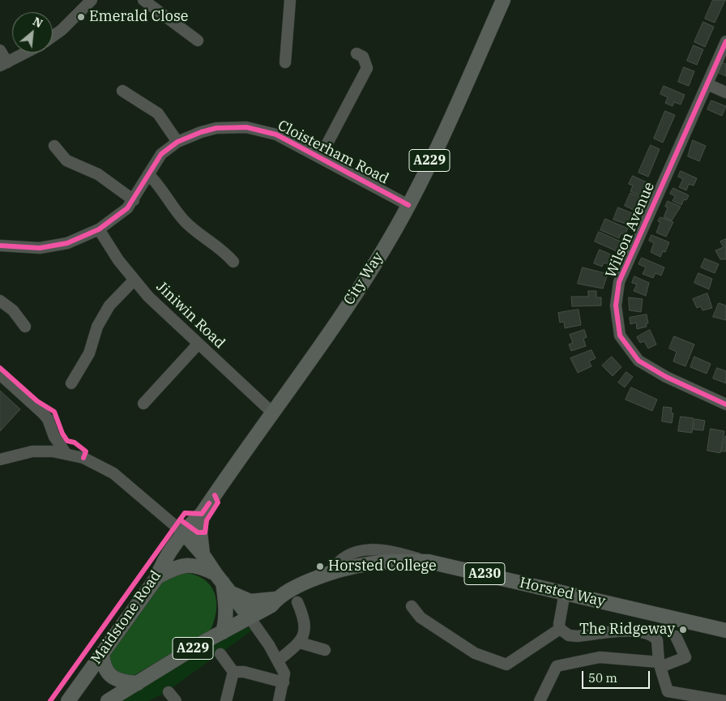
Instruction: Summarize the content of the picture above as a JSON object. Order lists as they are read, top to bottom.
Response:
{
  "streets": {
    "main road": [
      "A229",
      "City Way",
      "A230",
      "Horsted Way",
      "Maidstone Road"
    ],
    "street": ["Cloisterham Road", "Wilson Avenue", "Jiniwin Road"]
  },
  "crossings": [
    ["Cloisterham Road", "City Way"],
    ["Cloisterham Road", "Jiniwin Road"],
    ["A229", "Horsted Way"],
    ["City Way", "Jiniwin Road"],
    ["City Way", "Maidstone Road"]
  ],
  "places": ["Emerald Close", "Horsted College", "The Ridgeway"],
  "scale_bar": "50 m",
  "north": "top right"
}
